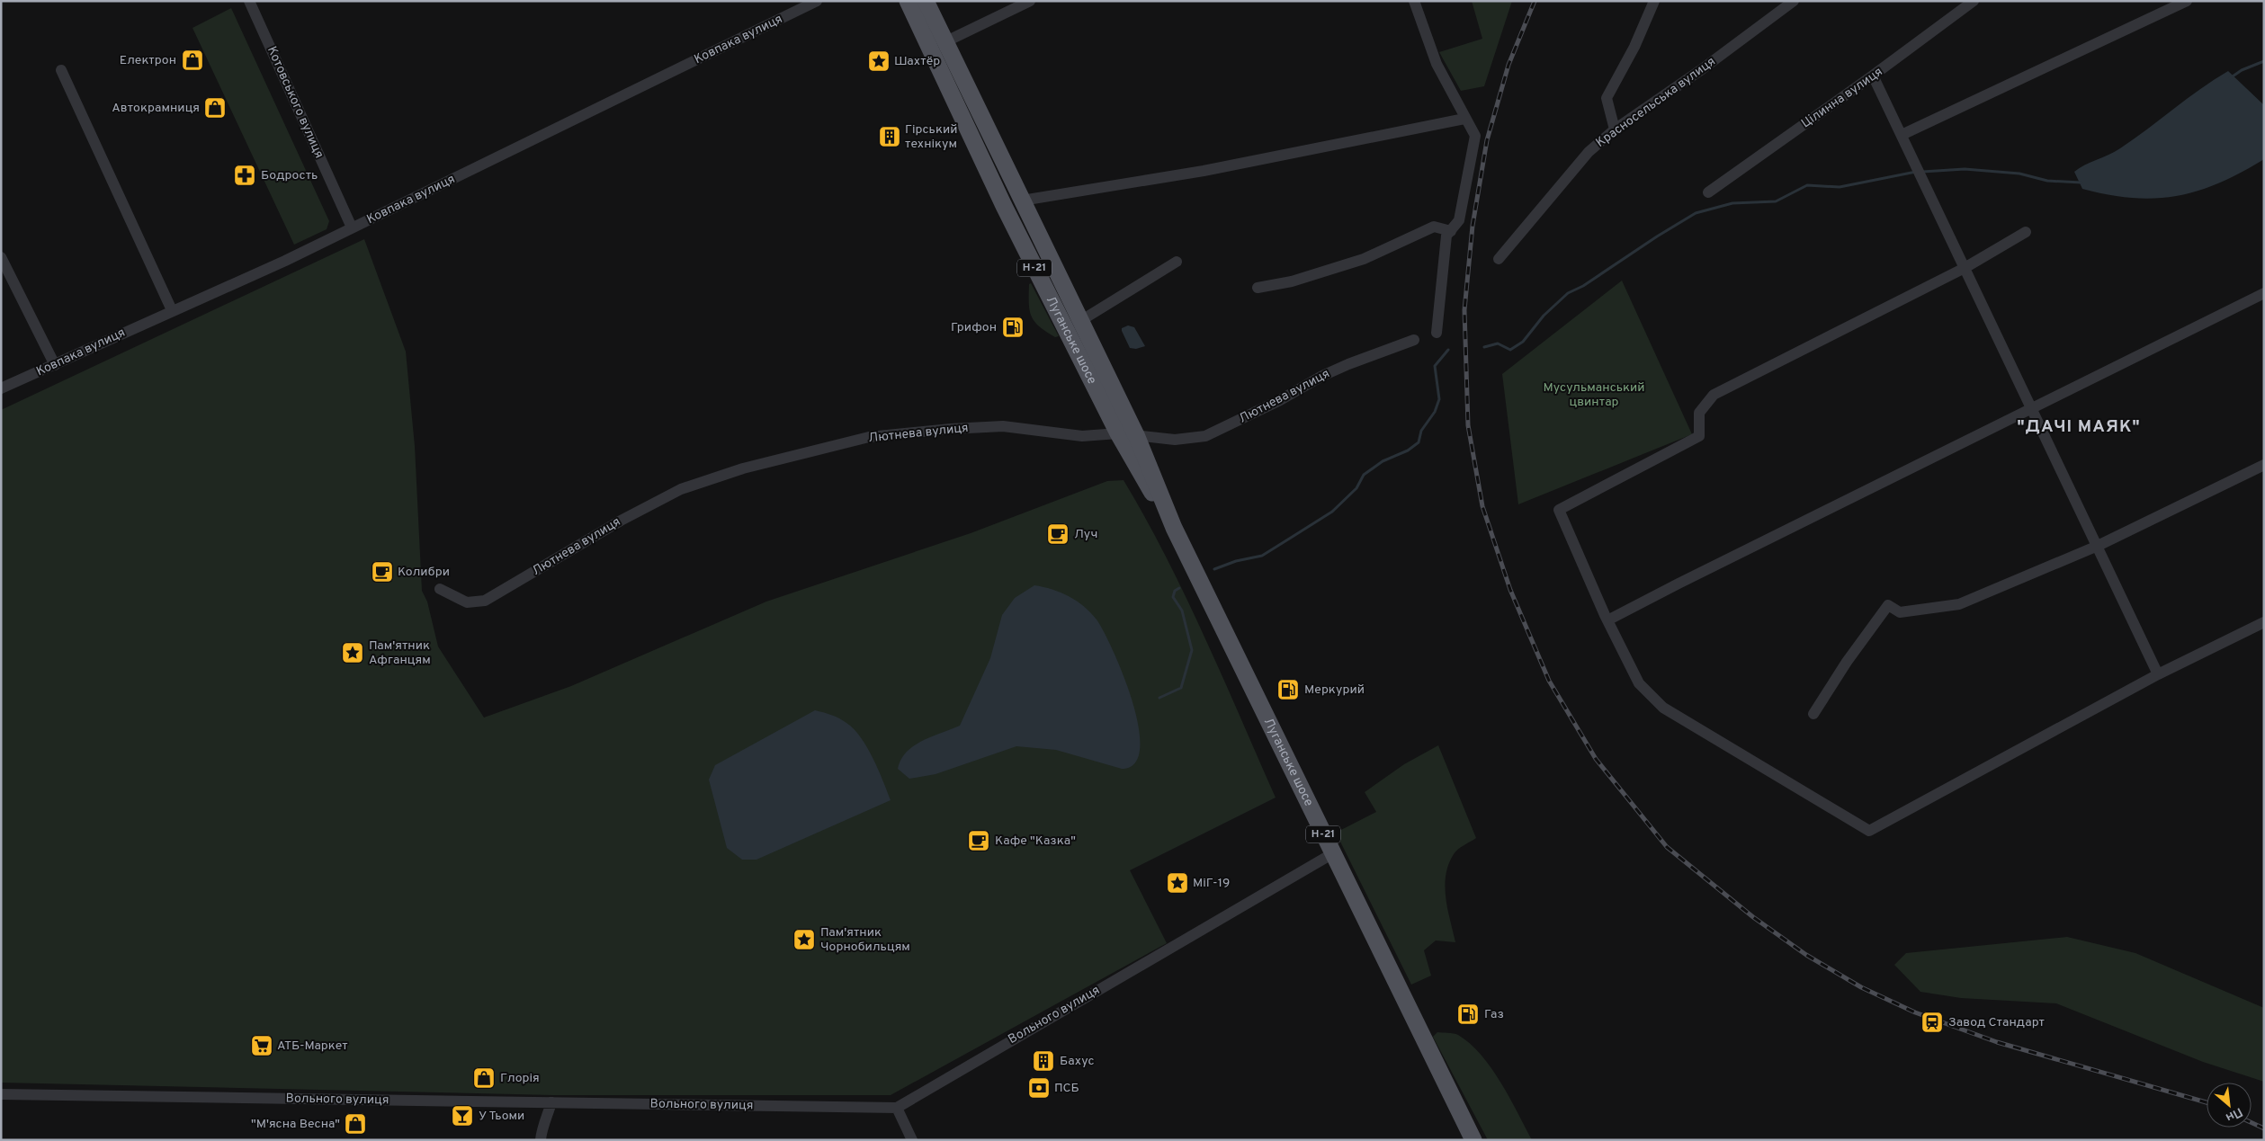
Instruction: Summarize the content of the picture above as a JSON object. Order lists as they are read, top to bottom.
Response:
{
  "streets": {
    "main road": ["Н-21", "Луганське шосе"],
    "street": [
      "Ковпака вулиця",
      "Цілинна вулиця",
      "Котовського вулиця",
      "Красносельська вулиця",
      "Лютнева вулиця",
      "Вольного вулиця"
    ]
  },
  "crossings": [
    ["Ковпака вулиця", "Котовського вулиця"],
    ["Луганське шосе", "Лютнева вулиця"],
    ["Луганське шосе", "Вольного вулиця"]
  ],
  "districts": ["\"ДАЧІ МАЯК\""],
  "parks": ["Мусульманський цвинтар"],
  "places": {
    "shop": [
      "Електрон",
      "Автокрамниця",
      "Глорія",
      "\"М'ясна Весна\""
    ],
    "place": [
      "Шахтёр",
      "Пам'ятник Афганцям",
      "МіГ-19",
      "Пам'ятник Чорнобильцям"
    ],
    "building": ["Гірський технікум", "Бахус"],
    "pharmacy": ["Бодрость"],
    "fuel station": ["Грифон", "Меркурий", "Газ"],
    "cafe": ["Луч", "Колибри", "Кафе \"Казка\""],
    "station": ["Завод Стандарт"],
    "supermarket": ["АТБ-Маркет"],
    "bank": ["ПСБ"],
    "bar": ["У Тьоми"]
  },
  "north": "bottom right"
}
